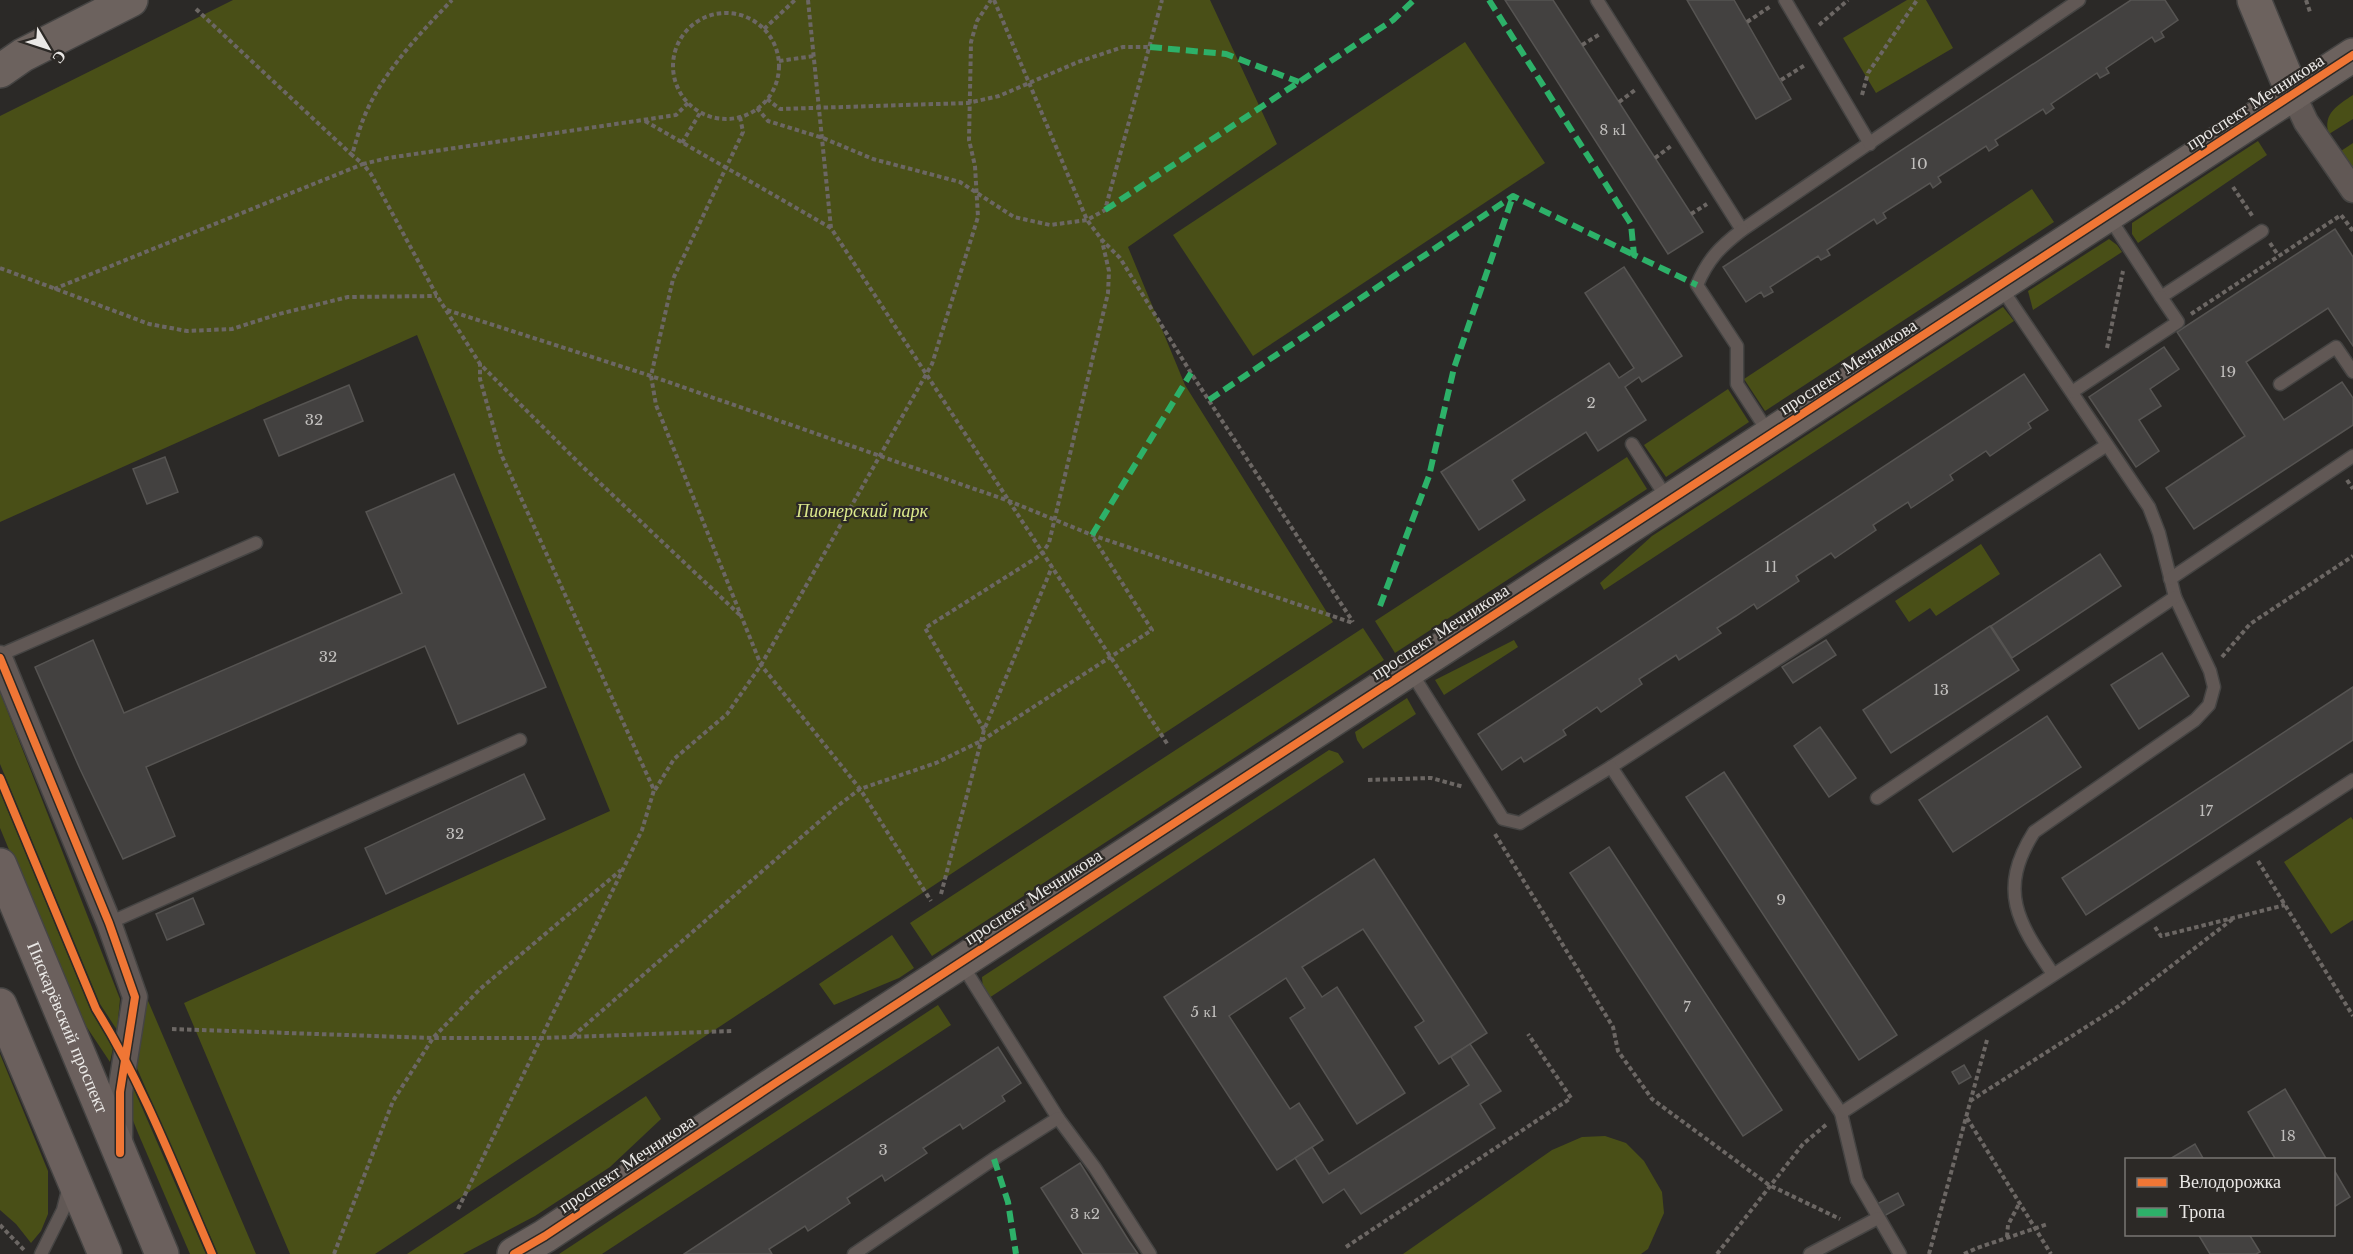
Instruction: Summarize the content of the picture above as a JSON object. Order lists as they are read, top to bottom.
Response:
{
  "streets": {
    "main road": ["Пискарёвский проспект"],
    "street": ["проспект Мечникова"]
  },
  "parks": ["Пионерский парк"],
  "house_numbers": [
    "8 к1",
    "10",
    "19",
    "2",
    "32",
    "11",
    "32",
    "13",
    "17",
    "32",
    "9",
    "7",
    "5 к1",
    "18",
    "3",
    "3 к2"
  ],
  "legend": ["Велодорожка", "Тропа"],
  "north": "bottom right"
}
